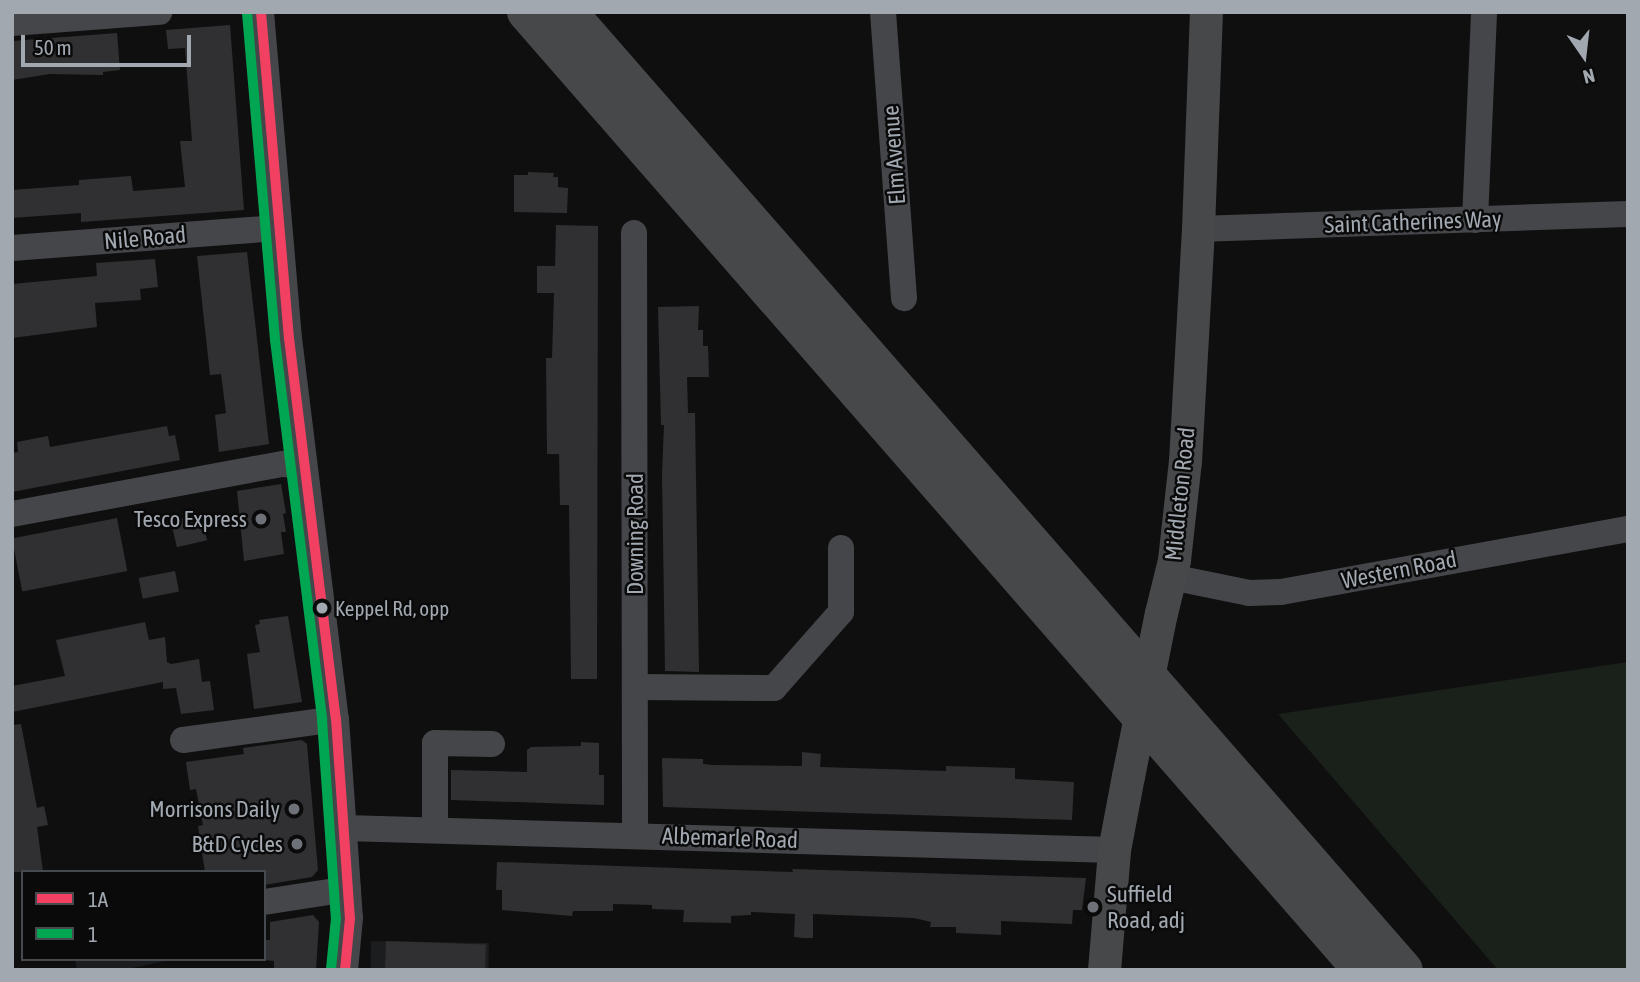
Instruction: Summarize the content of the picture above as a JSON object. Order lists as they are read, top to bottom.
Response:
{
  "streets": {
    "main road": ["Middleton Road"],
    "street": [
      "Elm Avenue",
      "Saint Catherines Way",
      "Nile Road",
      "Downing Road",
      "Western Road",
      "Albemarle Road"
    ]
  },
  "crossings": [
    ["Saint Catherines Way", "Middleton Road"],
    ["Middleton Road", "Western Road"],
    ["Middleton Road", "Albemarle Road"],
    ["Downing Road", "Albemarle Road"]
  ],
  "places": [
    "Tesco Express",
    "Keppel Rd, opp",
    "Morrisons Daily",
    "B&D Cycles",
    "Suffield Road, adj"
  ],
  "lines": ["transit line 1A", "transit line 1"],
  "legend": ["1A", "1"],
  "scale_bar": "50 m",
  "north": "bottom"
}
